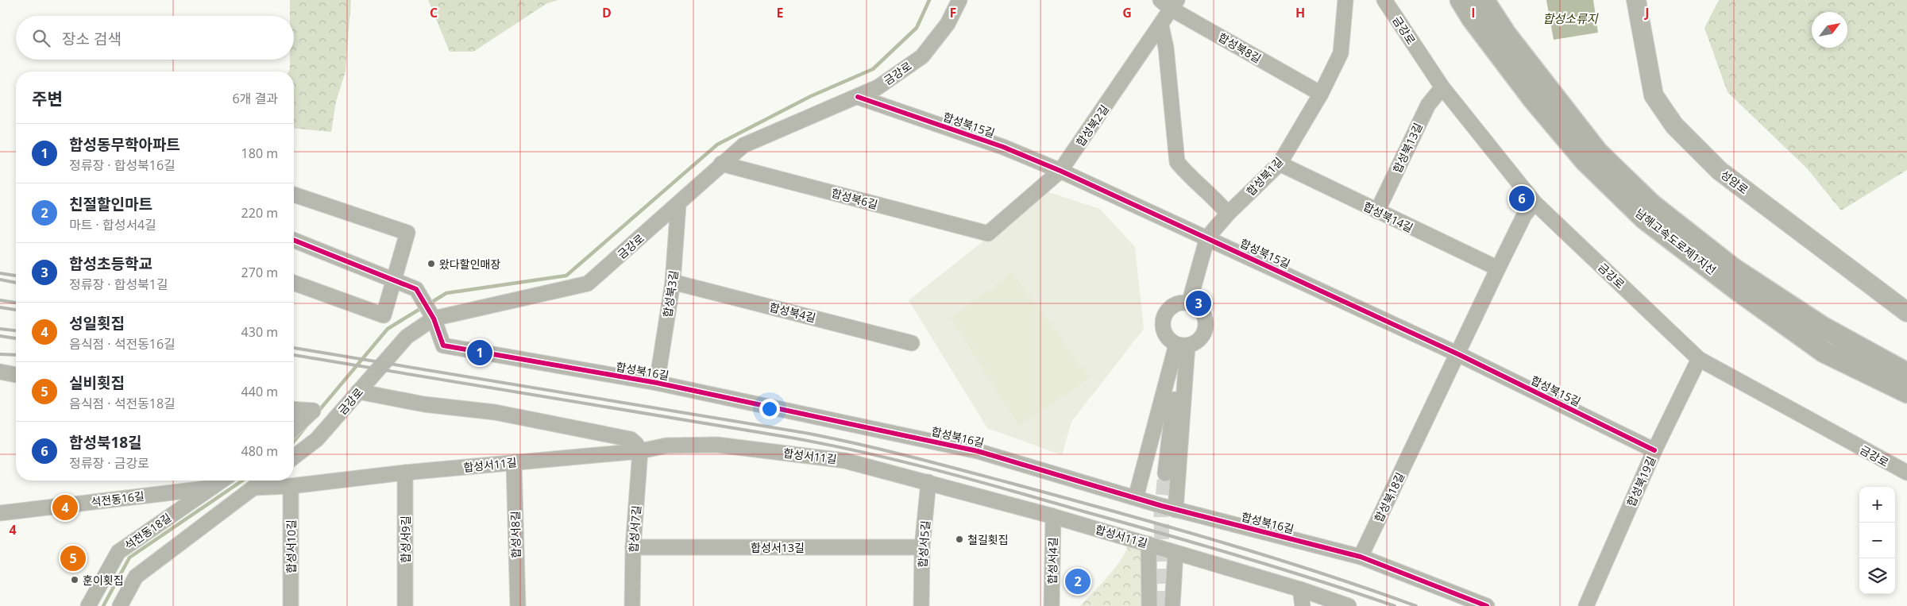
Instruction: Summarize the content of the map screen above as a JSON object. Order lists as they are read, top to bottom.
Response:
{
  "streets": {
    "highway": ["남해고속도로제1지선"],
    "main road": ["성암로"],
    "street": [
      "금강로",
      "합성북8길",
      "합성북15길",
      "합성북2길",
      "합성북13길",
      "합성북1길",
      "합성북6길",
      "합성북14길",
      "합성북3길",
      "합성북4길",
      "합성북16길",
      "합성서11길",
      "합성북19길",
      "합성북18길",
      "석전동16길",
      "합성서7길",
      "석전동18길",
      "합성서8길",
      "합성서9길",
      "합성서5길",
      "합성서10길",
      "합성서13길",
      "합성서4길"
    ]
  },
  "crossings": [
    ["금강로", "합성북15길"],
    ["금강로", "합성북13길"],
    ["금강로", "합성북6길"],
    ["금강로", "합성북3길"],
    ["금강로", "합성북16길"],
    ["금강로", "합성북19길"],
    ["금강로", "합성북18길"],
    ["합성북8길", "합성북2길"],
    ["합성북8길", "합성북1길"],
    ["합성북15길", "합성북2길"],
    ["합성북15길", "합성북1길"],
    ["합성북15길", "합성북19길"],
    ["합성북15길", "합성북18길"],
    ["합성북2길", "합성북6길"],
    ["합성북13길", "합성북14길"],
    ["합성북1길", "합성북14길"],
    ["합성북14길", "합성북18길"],
    ["합성북3길", "합성북4길"],
    ["합성북3길", "합성북16길"],
    ["합성북16길", "합성북18길"],
    ["합성서11길", "합성서7길"],
    ["합성서11길", "합성서8길"],
    ["합성서11길", "합성서9길"],
    ["합성서11길", "합성서5길"],
    ["합성서11길", "합성서10길"],
    ["합성서11길", "합성서4길"],
    ["석전동16길", "석전동18길"],
    ["합성서7길", "합성서13길"],
    ["합성서5길", "합성서13길"]
  ],
  "water": ["합성소류지"],
  "places": ["왔다할인매장", "철길횟집", "훈이횟집"],
  "north": "top right",
  "page": {
    "search": "장소 검색",
    "heading": ["주변", "6개 결과"],
    "list": [
      {
        "mark": "1",
        "name": "합성동무학아파트",
        "note": "정류장 · 합성북16길",
        "value": "180 m"
      },
      {
        "mark": "2",
        "name": "친절할인마트",
        "note": "마트 · 합성서4길",
        "value": "220 m"
      },
      {
        "mark": "3",
        "name": "합성초등학교",
        "note": "정류장 · 합성북1길",
        "value": "270 m"
      },
      {
        "mark": "4",
        "name": "성일횟집",
        "note": "음식점 · 석전동16길",
        "value": "430 m"
      },
      {
        "mark": "5",
        "name": "실비횟집",
        "note": "음식점 · 석전동18길",
        "value": "440 m"
      },
      {
        "mark": "6",
        "name": "합성북18길",
        "note": "정류장 · 금강로",
        "value": "480 m"
      }
    ],
    "pins": [
      "6",
      "3",
      "1",
      "4",
      "5",
      "2"
    ],
    "map_buttons": ["+", "−"]
  },
  "grid": {
    "columns": [
      "C",
      "D",
      "E",
      "F",
      "G",
      "H",
      "I",
      "J"
    ],
    "rows": ["4"]
  }
}
